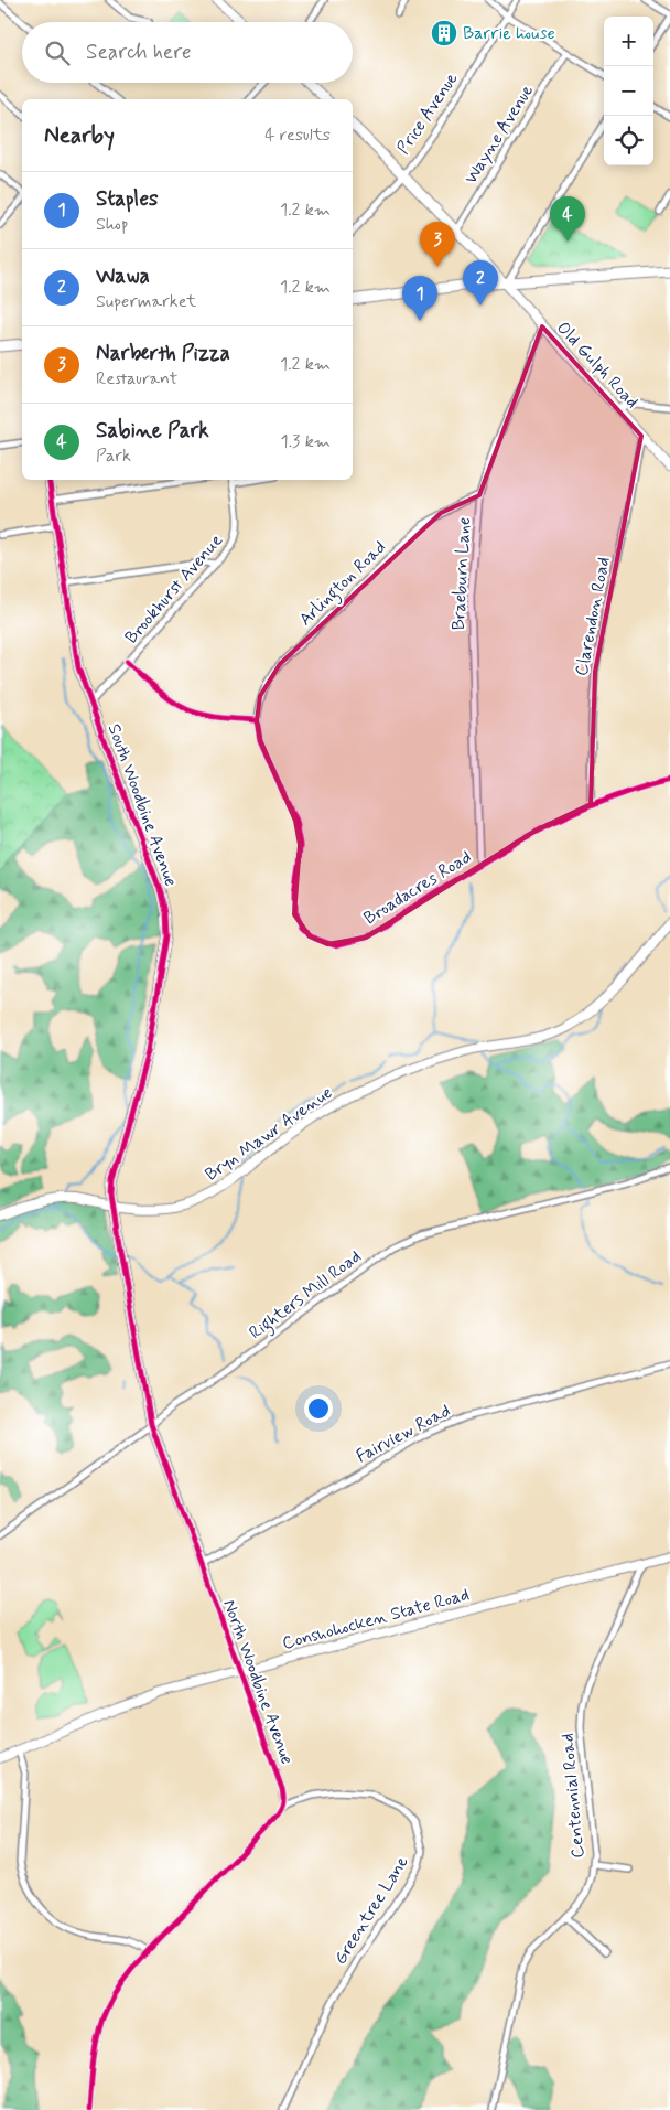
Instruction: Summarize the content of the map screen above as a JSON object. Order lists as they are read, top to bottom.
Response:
{
  "streets": {
    "street": [
      "Price Avenue",
      "Wayne Avenue",
      "Old Gulph Road",
      "Braeburn Lane",
      "Arlington Road",
      "Brookhurst Avenue",
      "Clarendon Road",
      "South Woodbine Avenue",
      "Broadacres Road",
      "Bryn Mawr Avenue",
      "Righters Mill Road",
      "Fairview Road",
      "Conshohocken State Road",
      "North Woodbine Avenue",
      "Centennial Road",
      "Greentree Lane"
    ]
  },
  "crossings": [
    ["Price Avenue", "Old Gulph Road"],
    ["Wayne Avenue", "Old Gulph Road"],
    ["Old Gulph Road", "Braeburn Lane"],
    ["Old Gulph Road", "Clarendon Road"],
    ["Braeburn Lane", "Arlington Road"],
    ["Braeburn Lane", "Broadacres Road"],
    ["Arlington Road", "Broadacres Road"],
    ["Brookhurst Avenue", "South Woodbine Avenue"],
    ["Clarendon Road", "Broadacres Road"],
    ["South Woodbine Avenue", "Bryn Mawr Avenue"],
    ["South Woodbine Avenue", "North Woodbine Avenue"],
    ["Bryn Mawr Avenue", "North Woodbine Avenue"],
    ["Righters Mill Road", "North Woodbine Avenue"],
    ["Fairview Road", "North Woodbine Avenue"],
    ["Conshohocken State Road", "North Woodbine Avenue"],
    ["Conshohocken State Road", "Centennial Road"],
    ["North Woodbine Avenue", "Greentree Lane"]
  ],
  "places": {
    "building": ["Barrie house"]
  },
  "page": {
    "map_buttons": ["+", "−"],
    "search": "Search here",
    "heading": ["Nearby", "4 results"],
    "list": [
      {
        "mark": "1",
        "name": "Staples",
        "note": "Shop",
        "value": "1.2 km"
      },
      {
        "mark": "2",
        "name": "Wawa",
        "note": "Supermarket",
        "value": "1.2 km"
      },
      {
        "mark": "3",
        "name": "Narberth Pizza",
        "note": "Restaurant",
        "value": "1.2 km"
      },
      {
        "mark": "4",
        "name": "Sabine Park",
        "note": "Park",
        "value": "1.3 km"
      }
    ],
    "pins": [
      "4",
      "3",
      "2",
      "1"
    ]
  }
}
